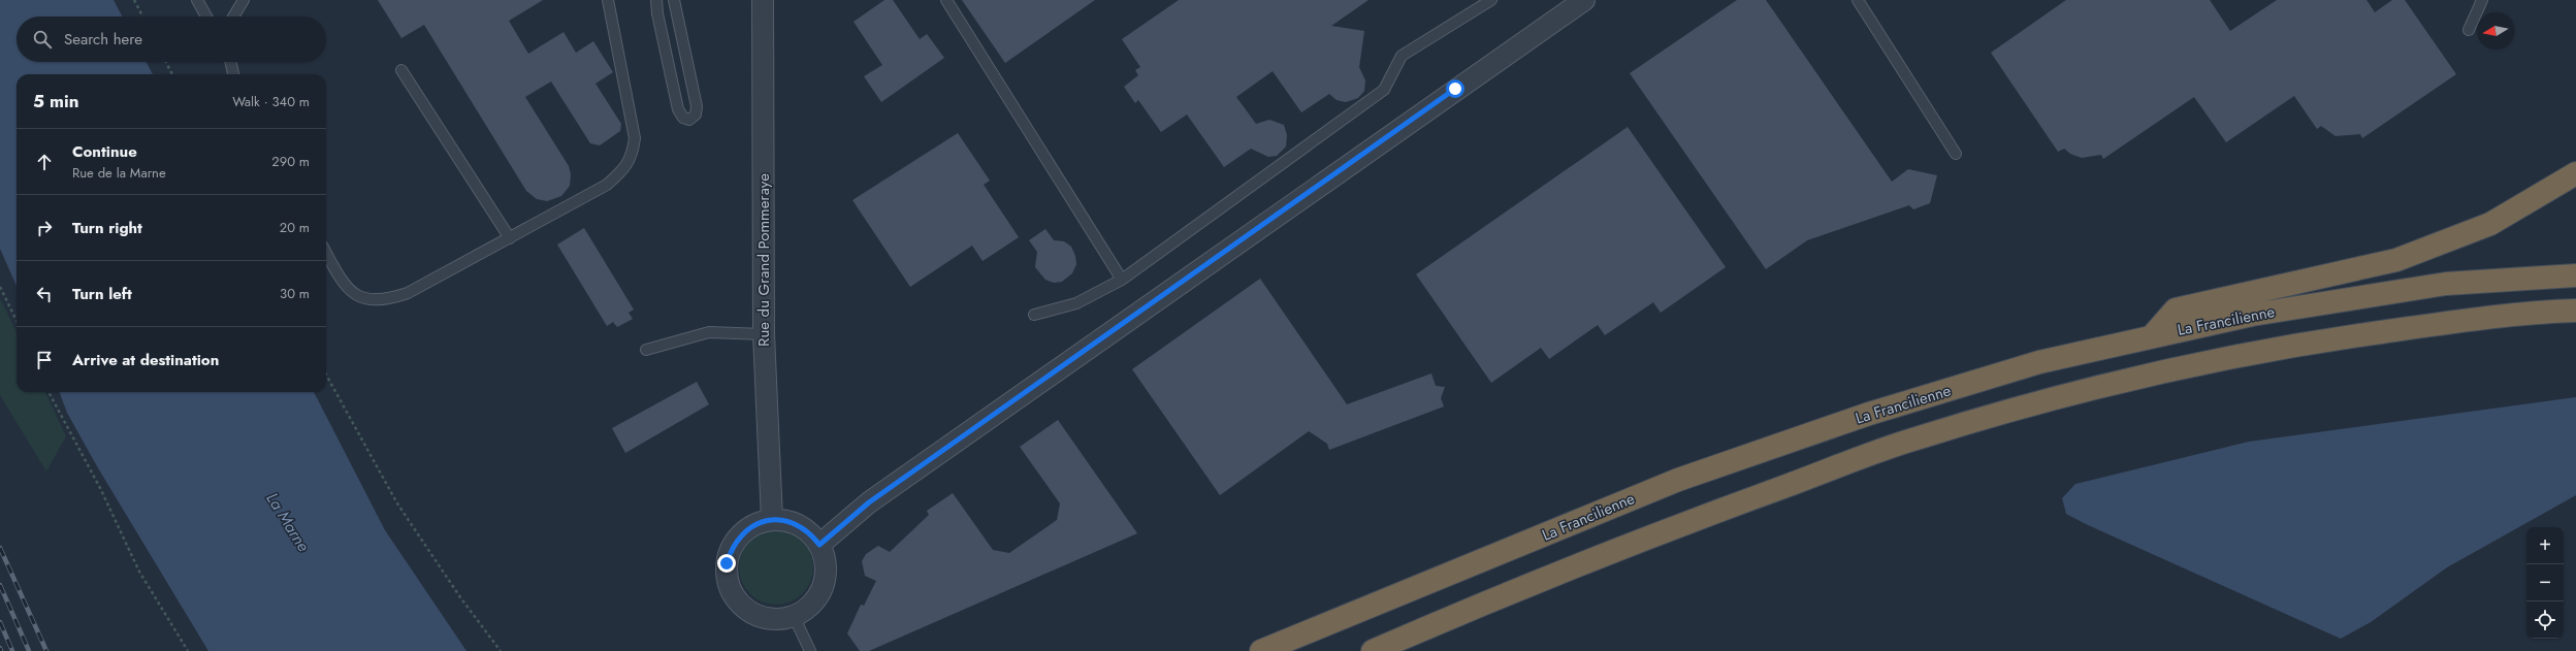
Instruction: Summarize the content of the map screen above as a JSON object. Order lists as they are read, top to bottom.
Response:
{
  "streets": {
    "highway": ["La Francilienne"],
    "street": ["Rue du Grand Pommeraye"]
  },
  "water": ["La Marne"],
  "north": "left",
  "page": {
    "search": "Search here",
    "heading": ["5 min", "Walk · 340 m"],
    "list": [
      ["Continue", "Rue de la Marne", "290 m"],
      ["Turn right", "20 m"],
      ["Turn left", "30 m"],
      "Arrive at destination"
    ],
    "map_buttons": ["+", "−"]
  }
}
